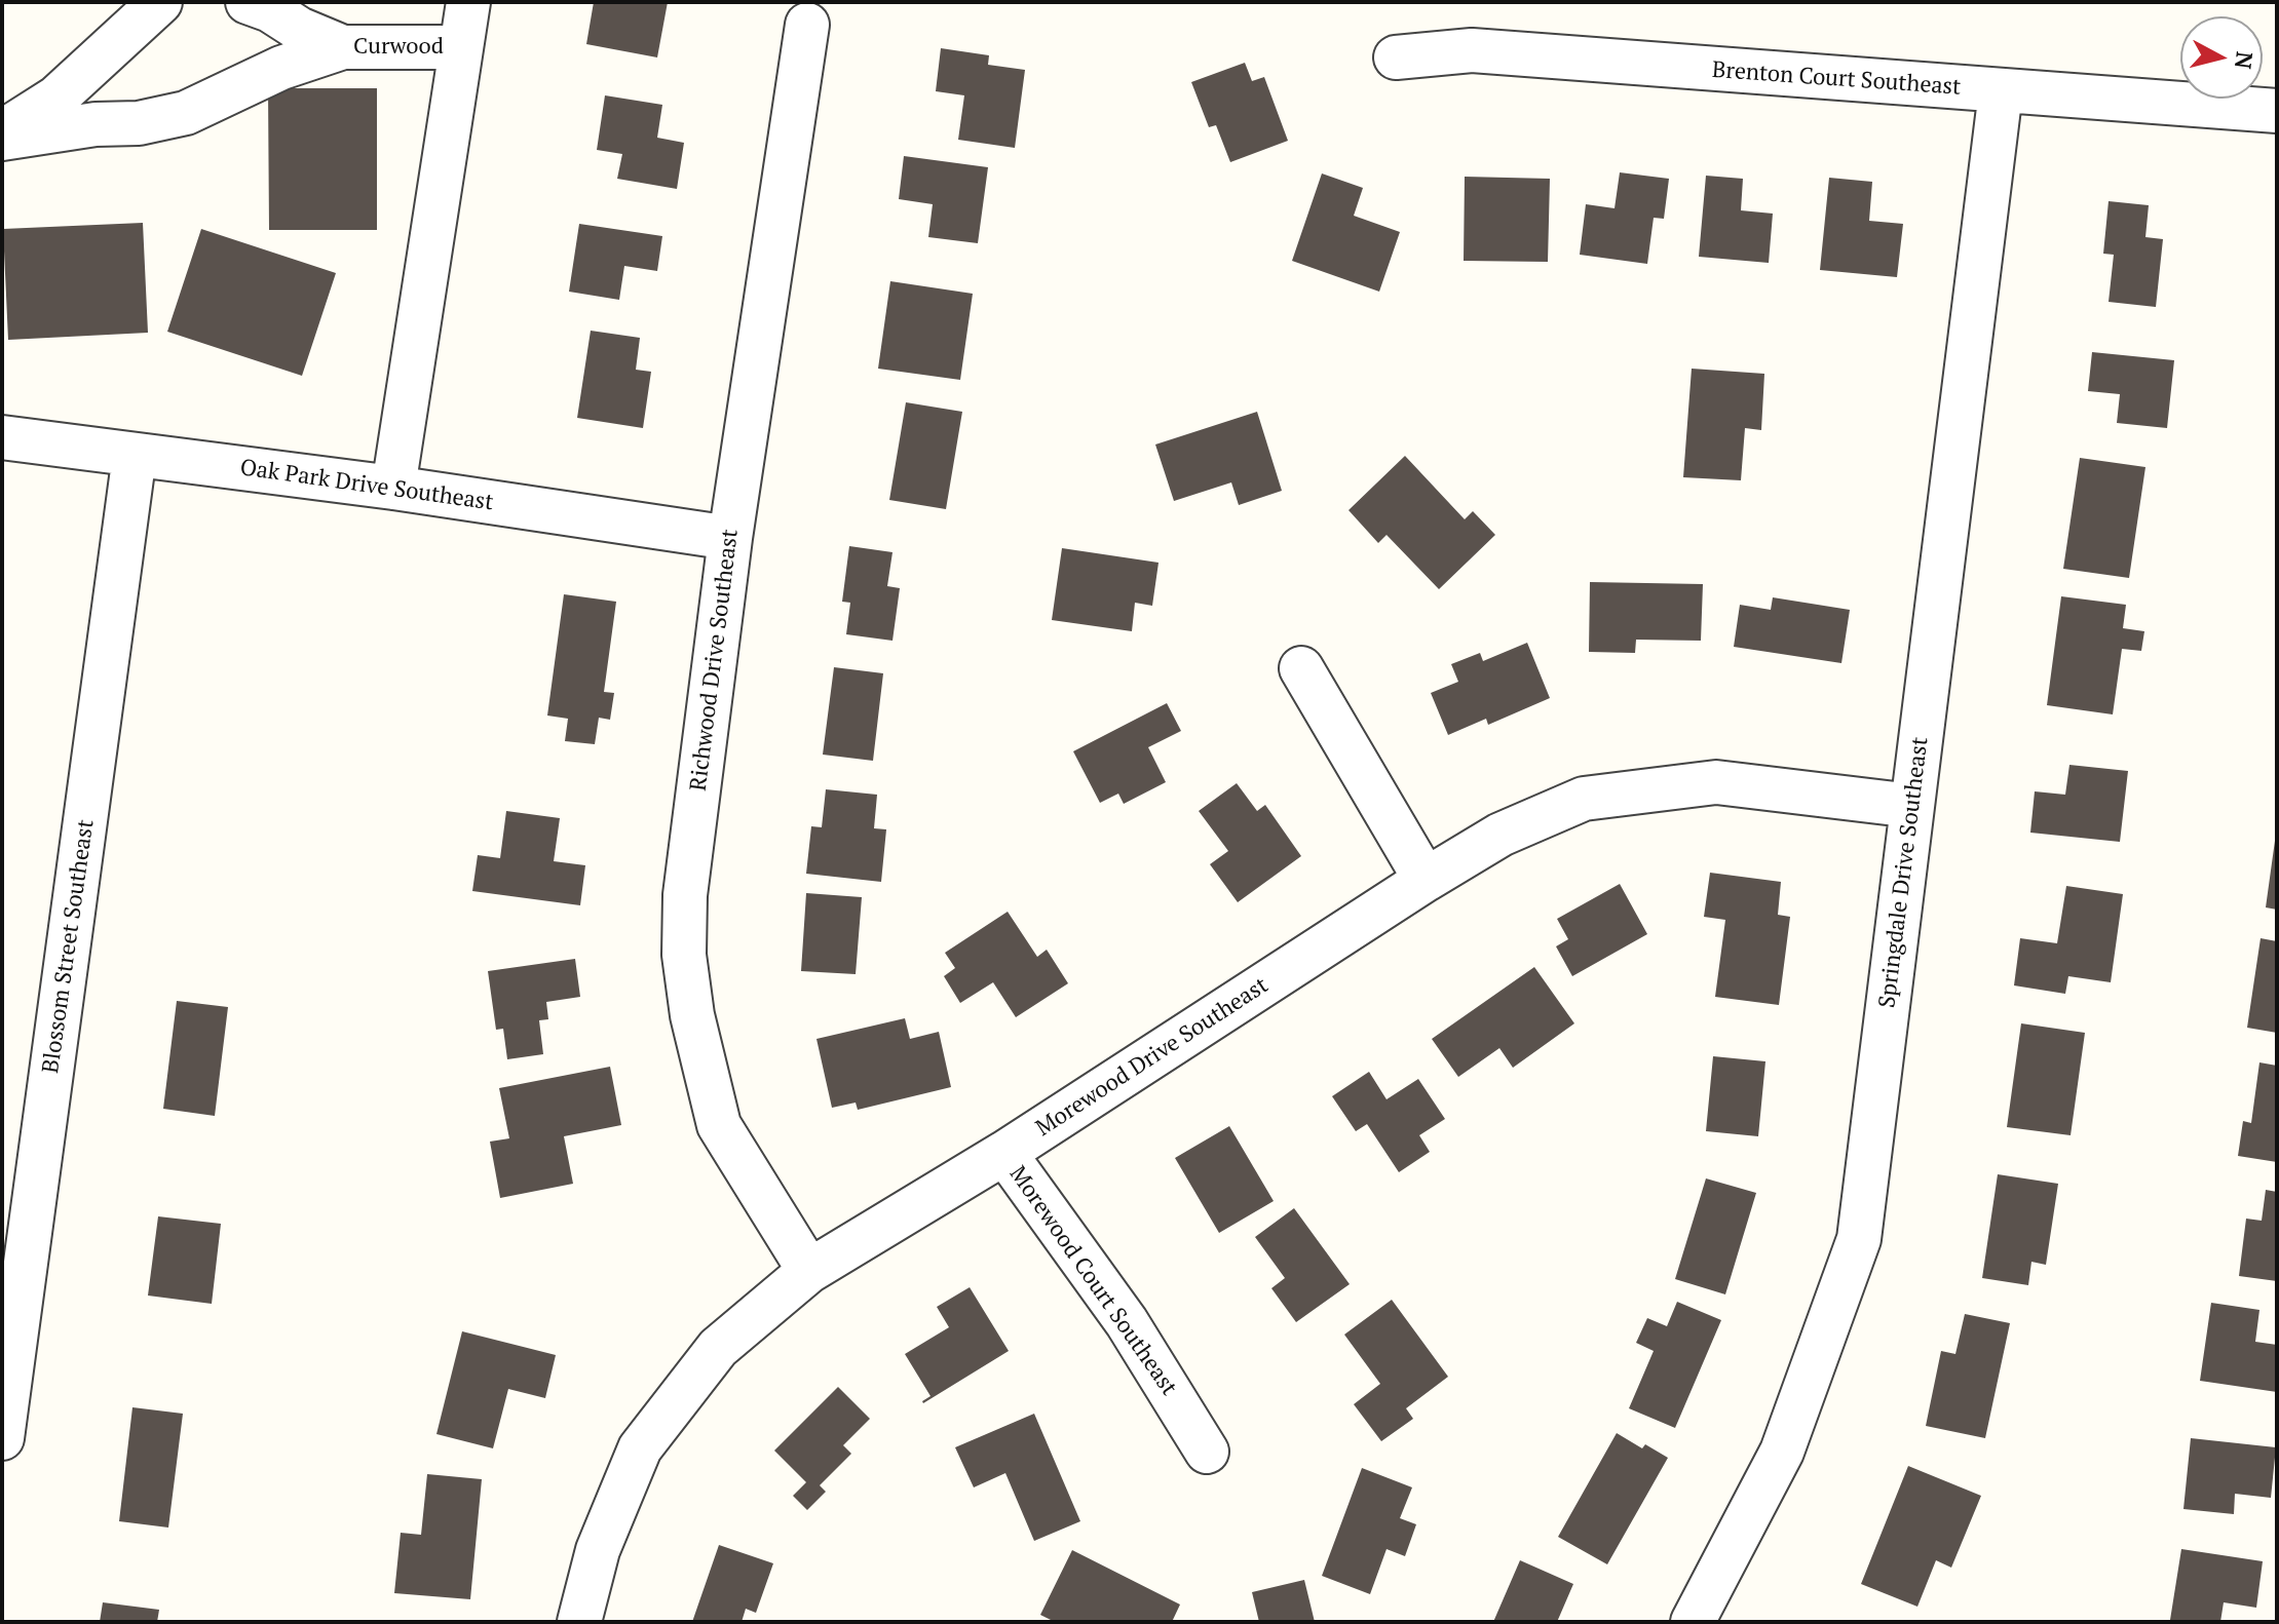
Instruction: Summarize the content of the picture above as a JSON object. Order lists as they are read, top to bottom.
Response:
{
  "streets": {
    "street": [
      "Curwood",
      "Brenton Court Southeast",
      "Oak Park Drive Southeast",
      "Richwood Drive Southeast",
      "Springdale Drive Southeast",
      "Blossom Street Southeast",
      "Morewood Drive Southeast",
      "Morewood Court Southeast"
    ]
  },
  "crossings": [
    ["Brenton Court Southeast", "Springdale Drive Southeast"],
    ["Oak Park Drive Southeast", "Richwood Drive Southeast"],
    ["Oak Park Drive Southeast", "Blossom Street Southeast"],
    ["Richwood Drive Southeast", "Morewood Drive Southeast"],
    ["Springdale Drive Southeast", "Morewood Drive Southeast"],
    ["Morewood Drive Southeast", "Morewood Court Southeast"]
  ],
  "north": "right"
}
